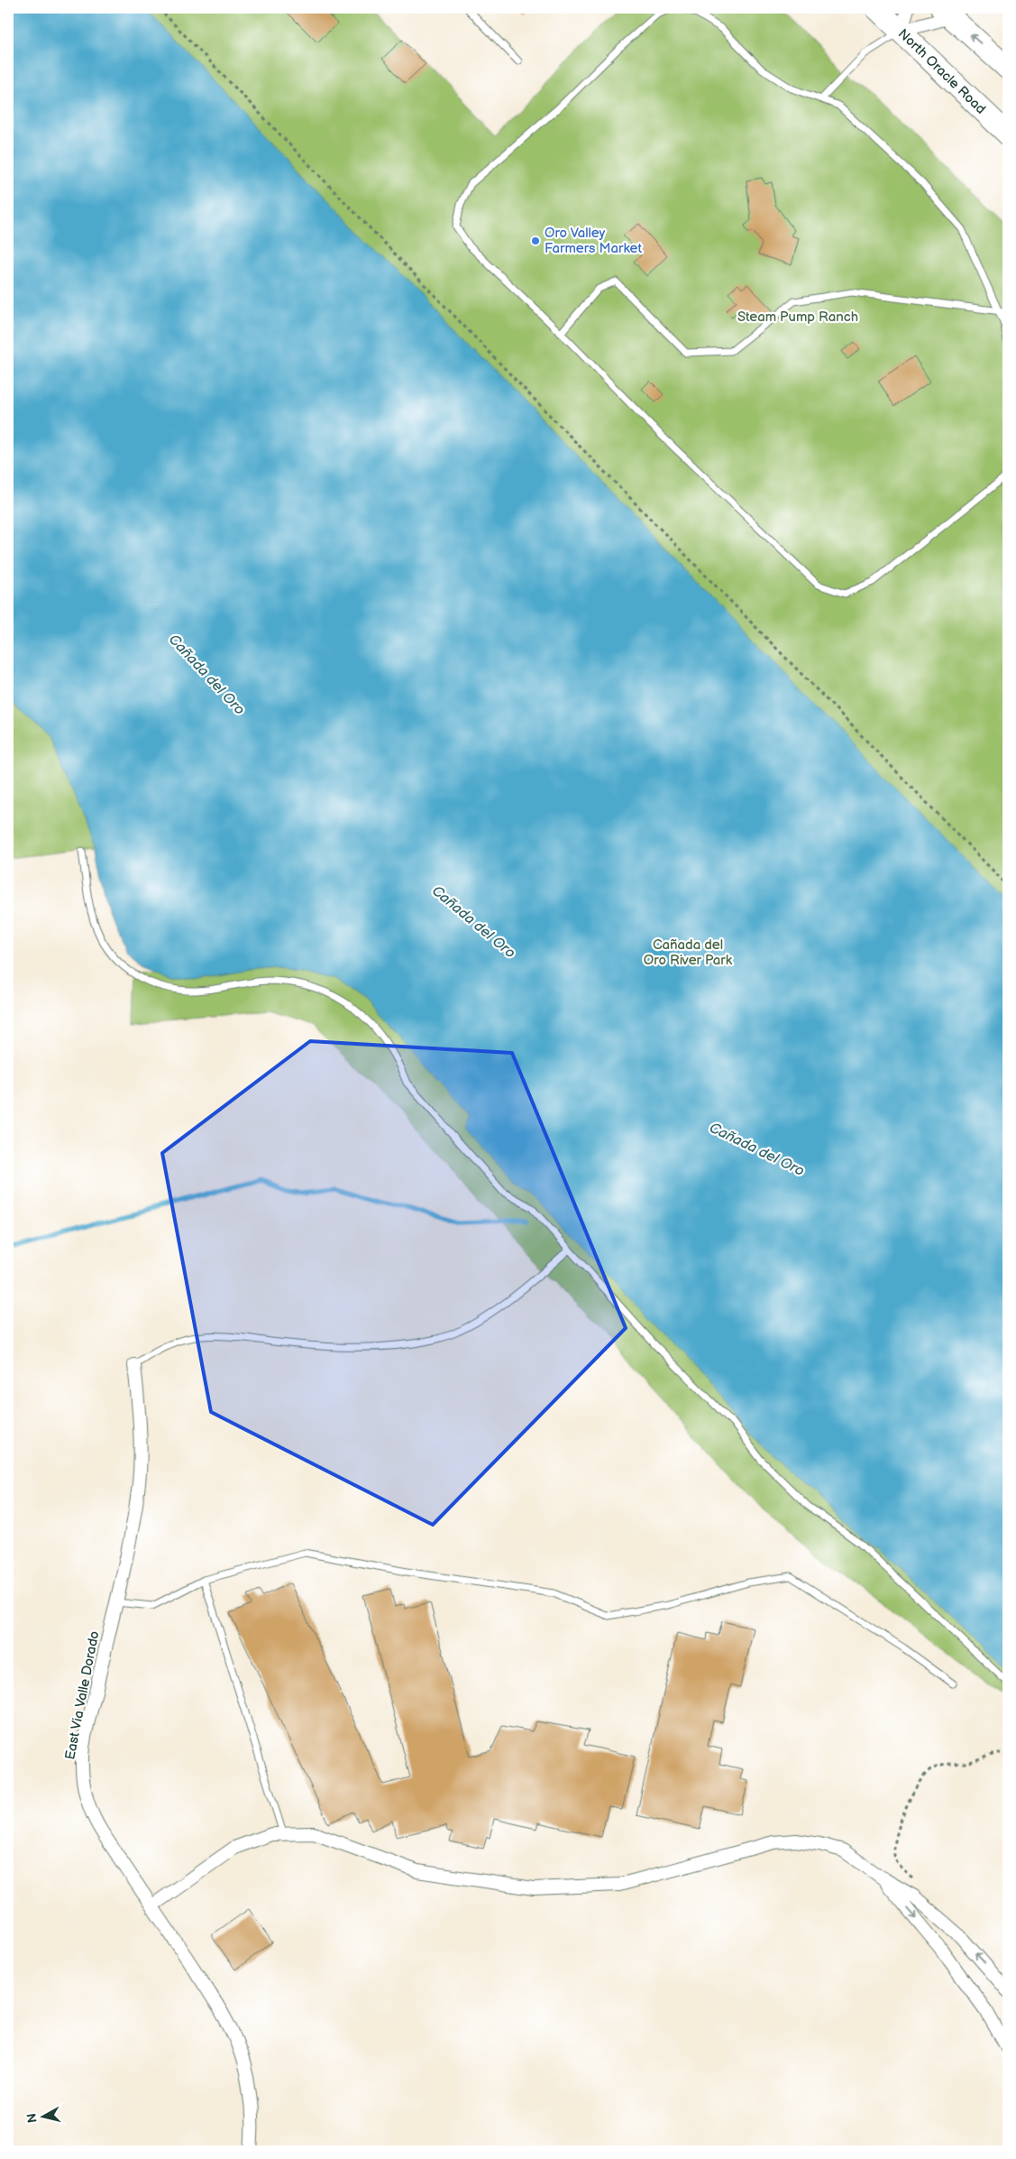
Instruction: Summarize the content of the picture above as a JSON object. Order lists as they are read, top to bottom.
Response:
{
  "streets": {
    "highway": ["North Oracle Road"],
    "street": ["East Via Valle Dorado"]
  },
  "water": ["Cañada del Oro"],
  "parks": ["Steam Pump Ranch", "Cañada del Oro River Park"],
  "places": ["Oro Valley Farmers Market"],
  "north": "left"
}
